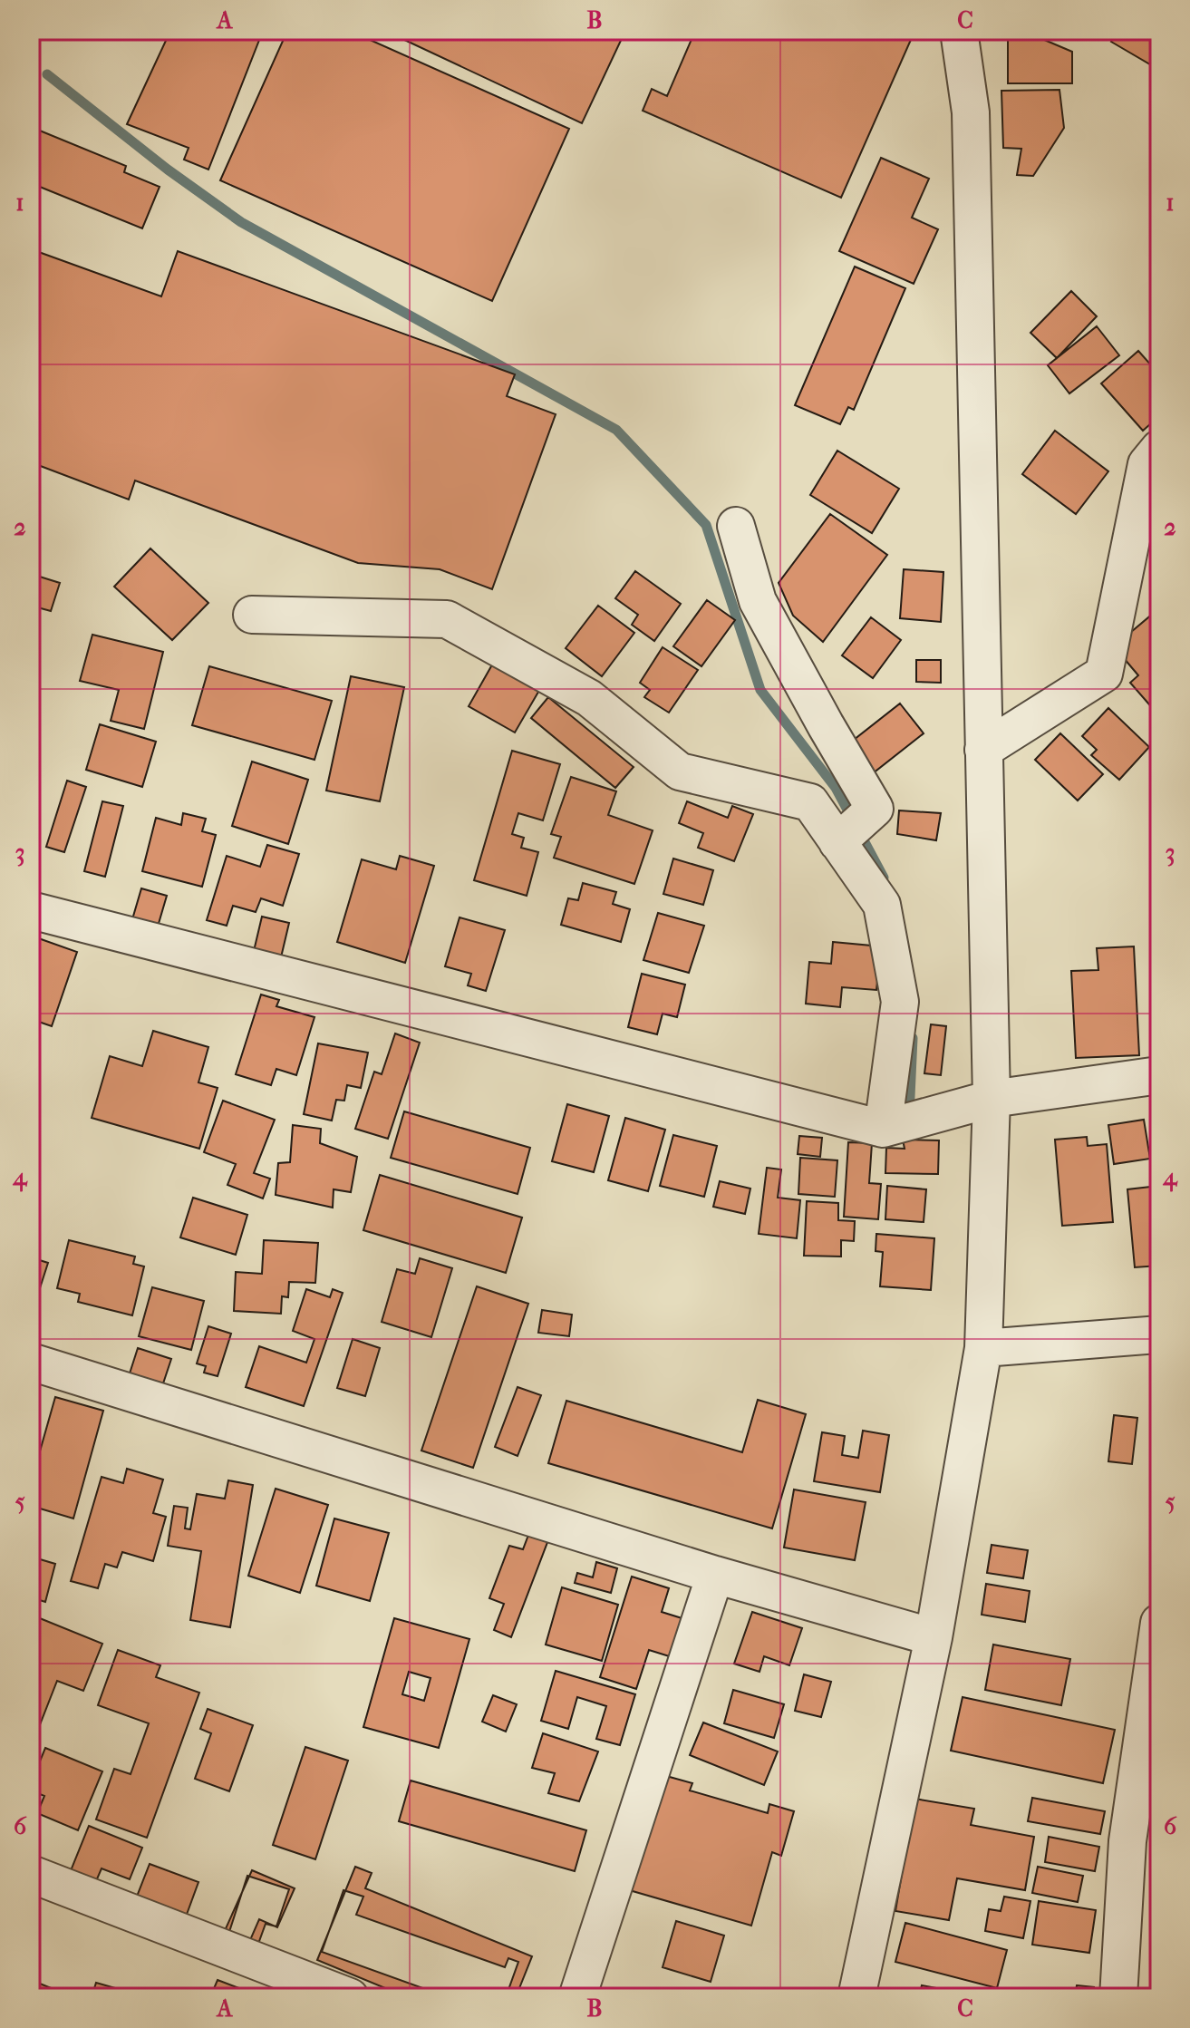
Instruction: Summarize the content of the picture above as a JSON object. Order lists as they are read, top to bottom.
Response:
{
  "grid": {
    "columns": ["A", "B", "C"],
    "rows": [
      "1",
      "2",
      "3",
      "4",
      "5",
      "6"
    ]
  }
}
